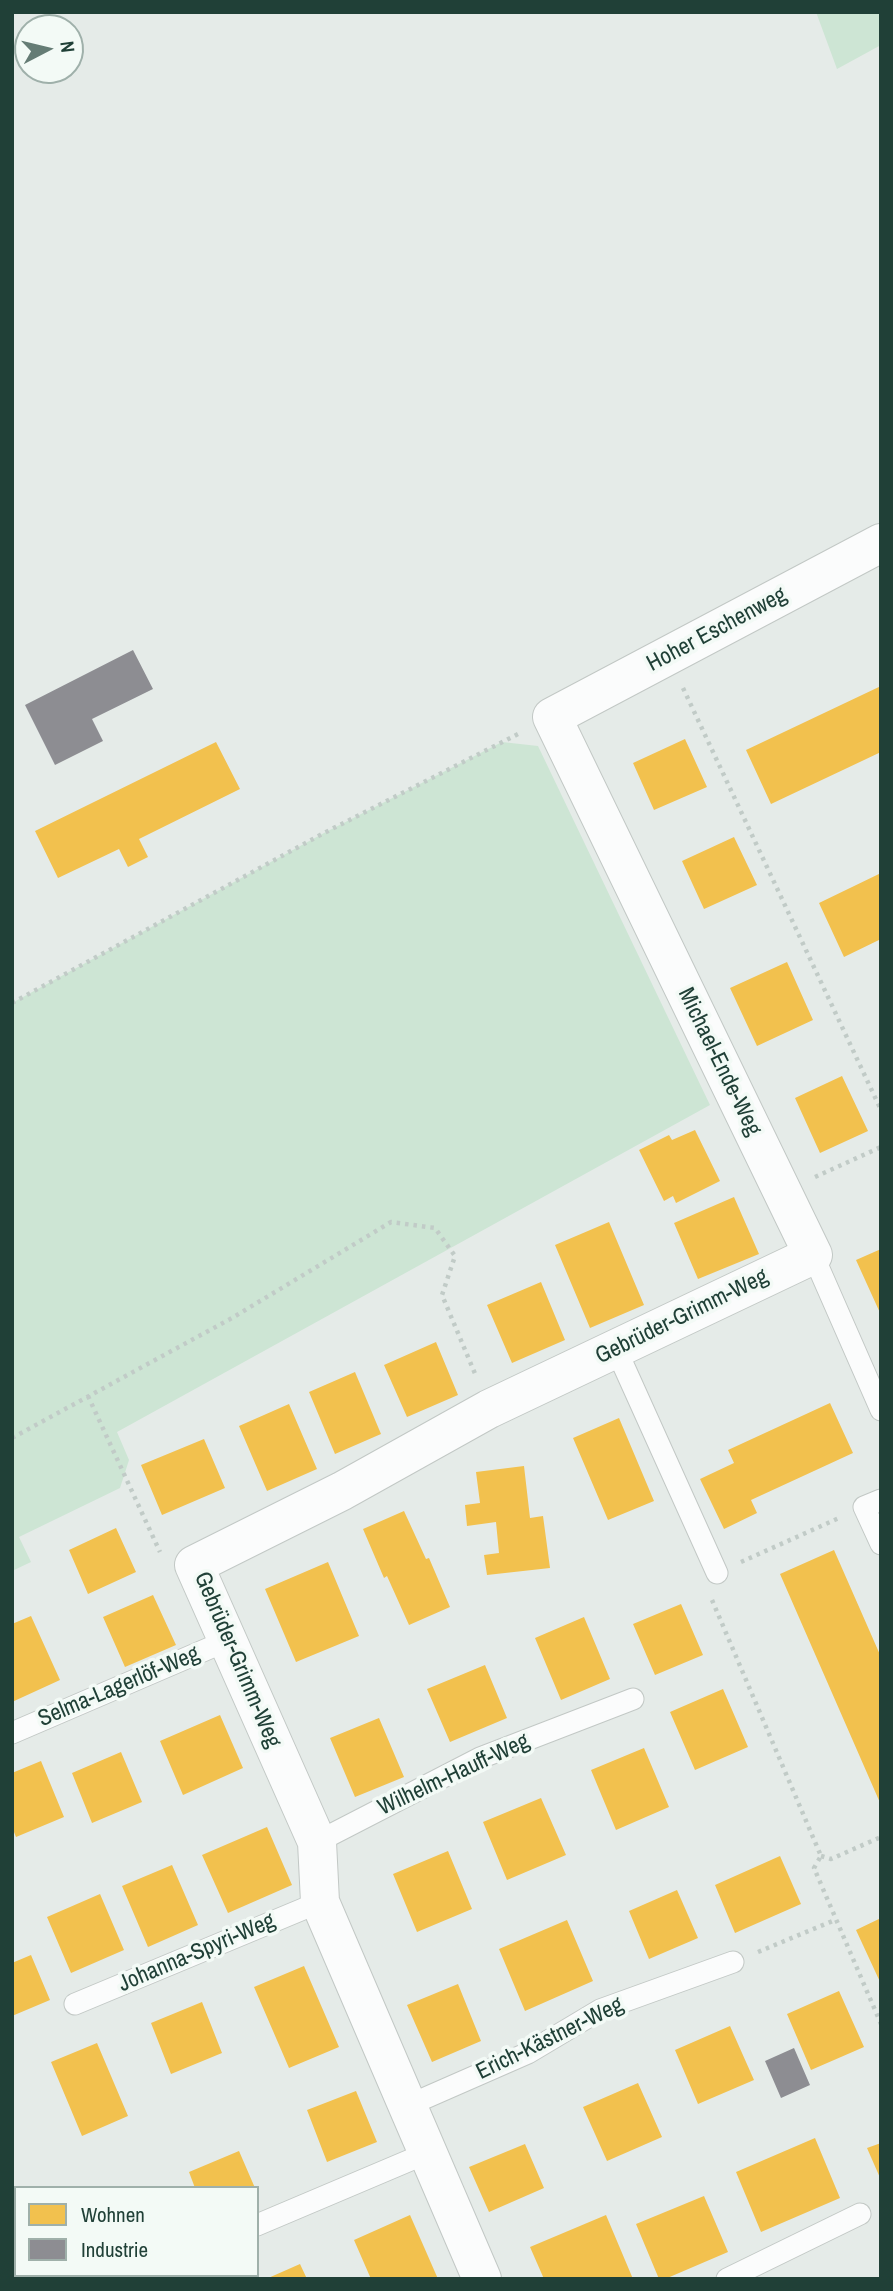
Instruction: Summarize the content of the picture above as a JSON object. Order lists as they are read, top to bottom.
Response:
{
  "streets": {
    "street": ["Hoher Eschenweg", "Michael-Ende-Weg", "Gebrüder-Grimm-Weg"],
    "lane": [
      "Selma-Lagerlöf-Weg",
      "Wilhelm-Hauff-Weg",
      "Johanna-Spyri-Weg",
      "Erich-Kästner-Weg"
    ]
  },
  "crossings": [
    ["Hoher Eschenweg", "Michael-Ende-Weg"],
    ["Michael-Ende-Weg", "Gebrüder-Grimm-Weg"],
    ["Gebrüder-Grimm-Weg", "Selma-Lagerlöf-Weg"],
    ["Gebrüder-Grimm-Weg", "Wilhelm-Hauff-Weg"],
    ["Gebrüder-Grimm-Weg", "Johanna-Spyri-Weg"],
    ["Gebrüder-Grimm-Weg", "Erich-Kästner-Weg"]
  ],
  "legend": ["Wohnen", "Industrie"],
  "north": "right"
}
